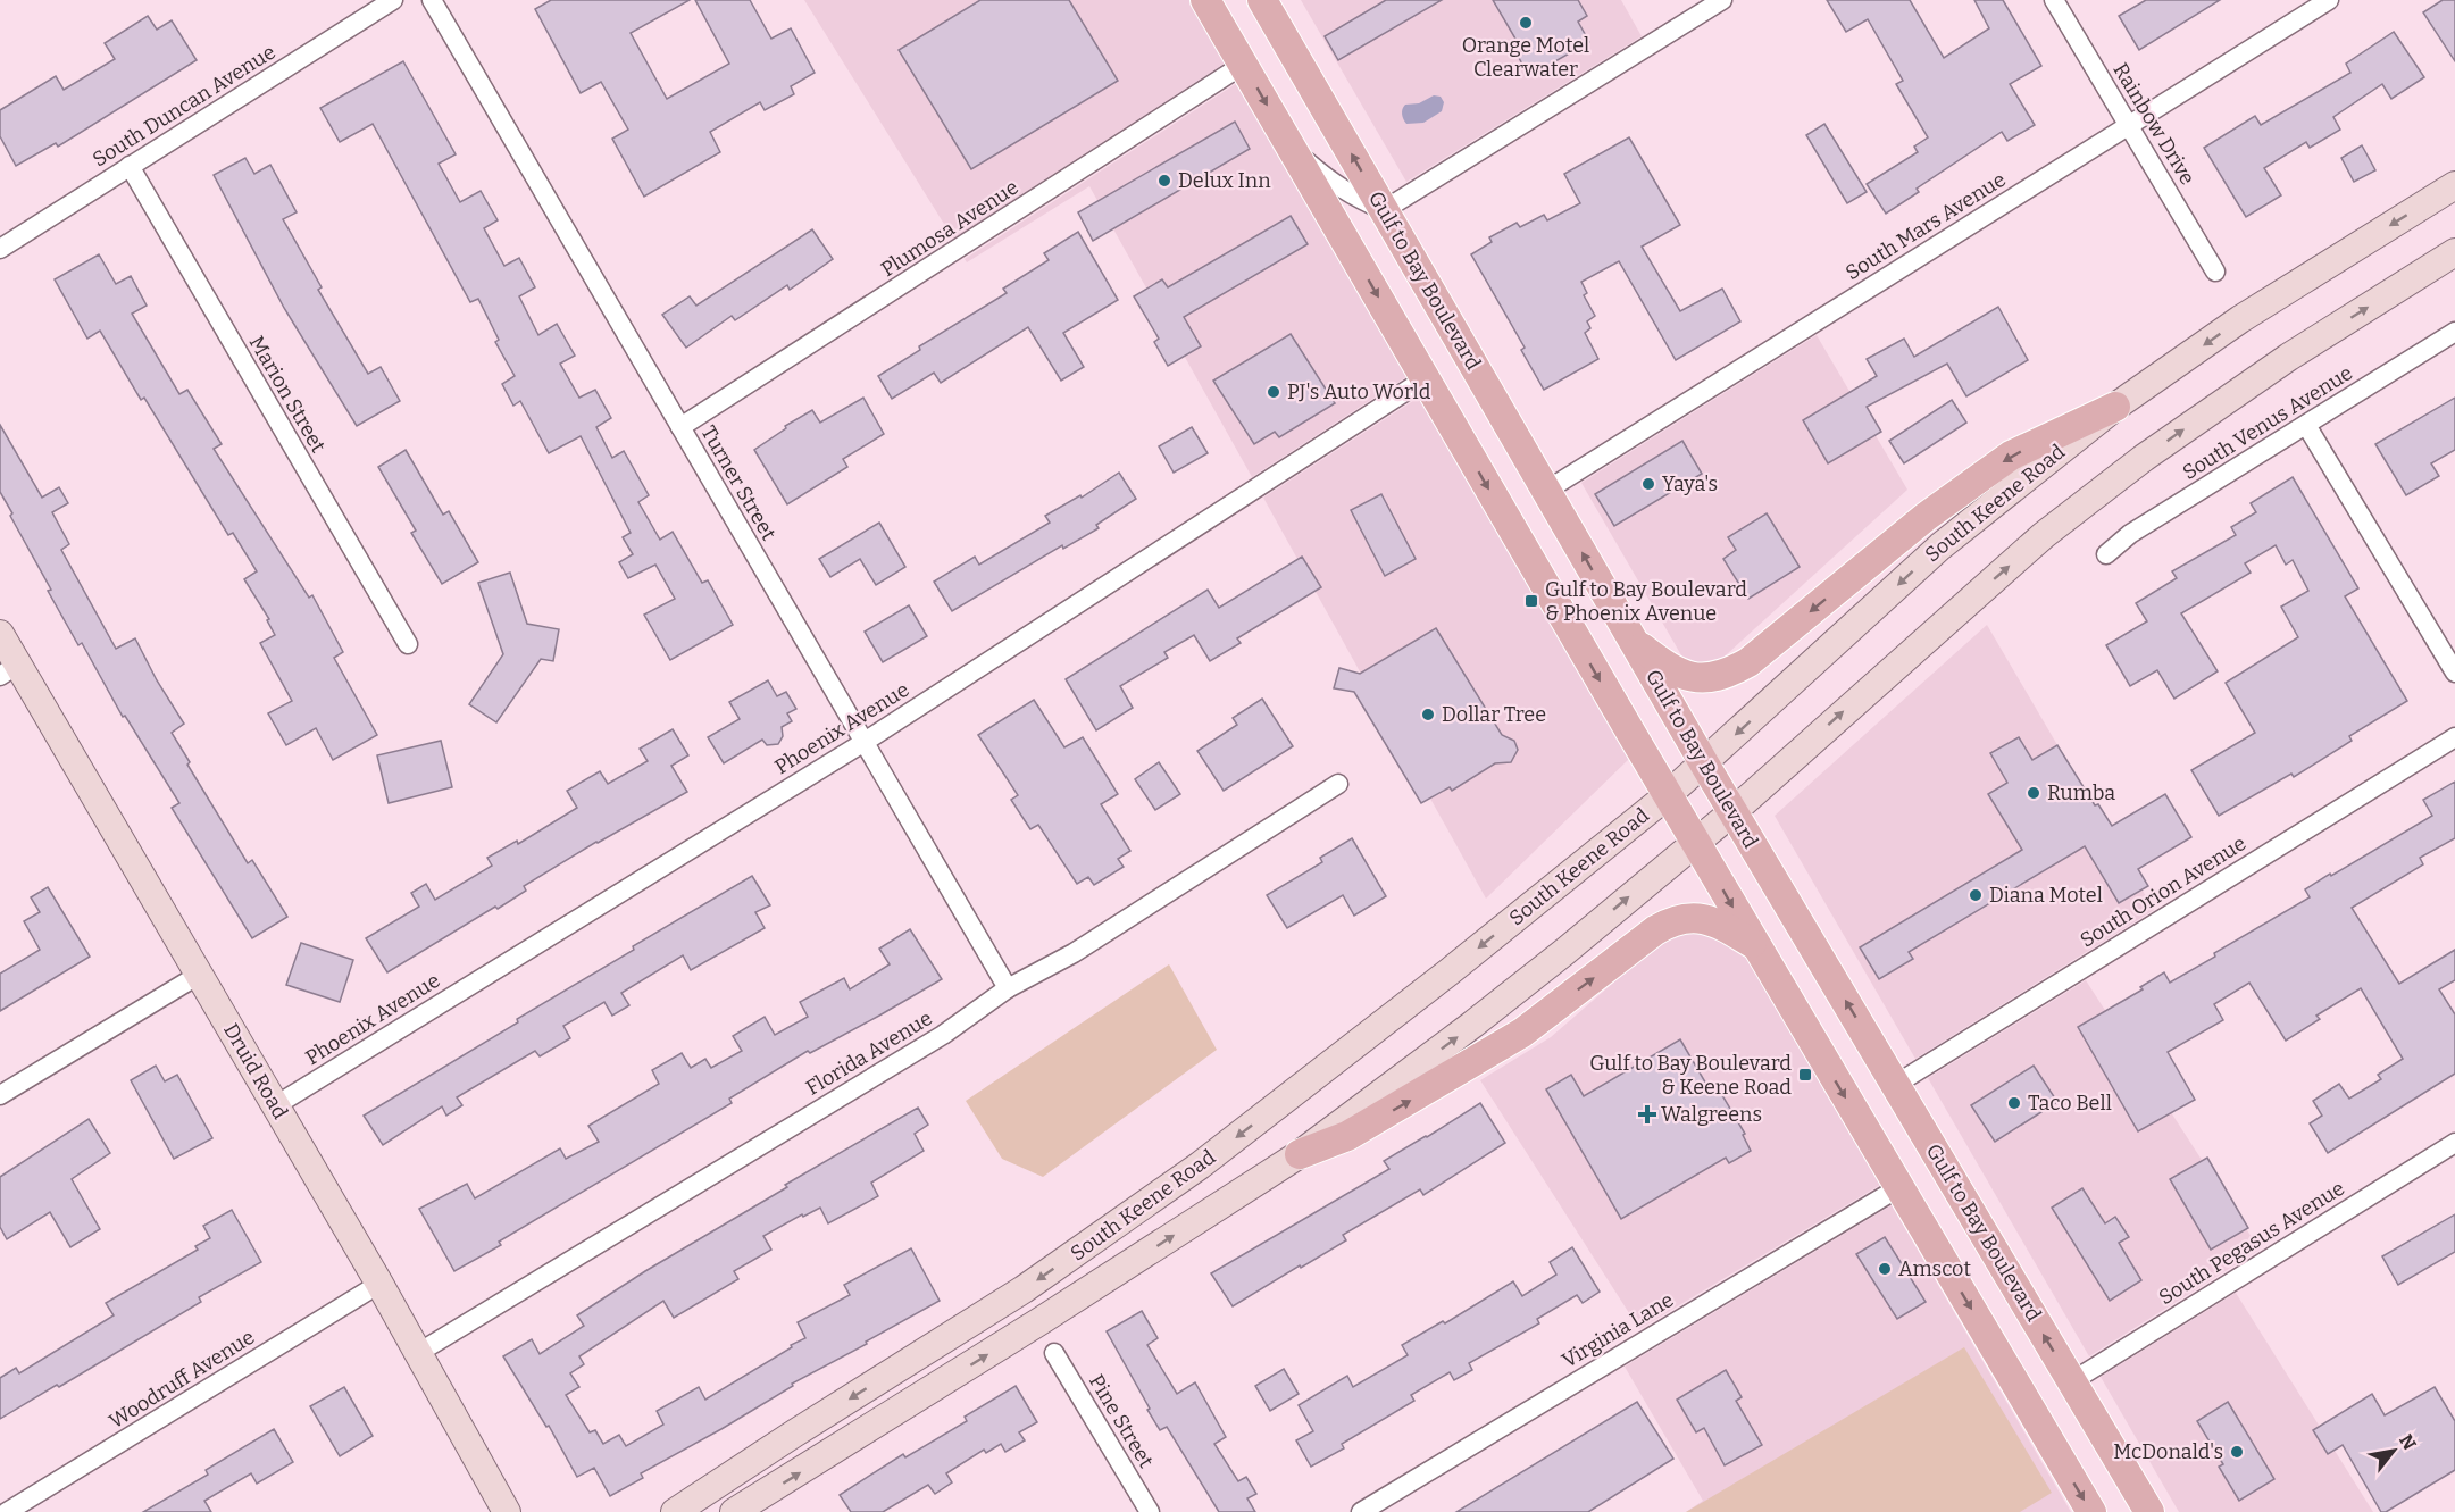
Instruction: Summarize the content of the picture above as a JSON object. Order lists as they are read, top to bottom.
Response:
{
  "streets": {
    "main road": ["Gulf to Bay Boulevard", "South Keene Road", "Druid Road"],
    "street": [
      "South Duncan Avenue",
      "Rainbow Drive",
      "South Mars Avenue",
      "Plumosa Avenue",
      "Marion Street",
      "South Venus Avenue",
      "Turner Street",
      "Phoenix Avenue",
      "South Orion Avenue",
      "Florida Avenue",
      "South Pegasus Avenue",
      "Virginia Lane",
      "Woodruff Avenue",
      "Pine Street"
    ]
  },
  "crossings": [
    ["South Duncan Avenue", "Marion Street"],
    ["Rainbow Drive", "South Mars Avenue"],
    ["South Mars Avenue", "Gulf to Bay Boulevard"],
    ["Plumosa Avenue", "Turner Street"],
    ["Gulf to Bay Boulevard", "South Keene Road"],
    ["Gulf to Bay Boulevard", "South Orion Avenue"],
    ["Gulf to Bay Boulevard", "South Pegasus Avenue"],
    ["Turner Street", "Phoenix Avenue"],
    ["Turner Street", "Florida Avenue"],
    ["Phoenix Avenue", "Druid Road"],
    ["Florida Avenue", "Druid Road"],
    ["Druid Road", "Woodruff Avenue"]
  ],
  "places": {
    "other": [
      "Orange Motel Clearwater",
      "Delux Inn",
      "PJ's Auto World",
      "Yaya's",
      "Dollar Tree",
      "Rumba",
      "Diana Motel",
      "Taco Bell",
      "Amscot",
      "McDonald's"
    ],
    "transit": ["Gulf to Bay Boulevard & Phoenix Avenue", "Gulf to Bay Boulevard & Keene Road"],
    "health": ["Walgreens"]
  },
  "north": "top right"
}
